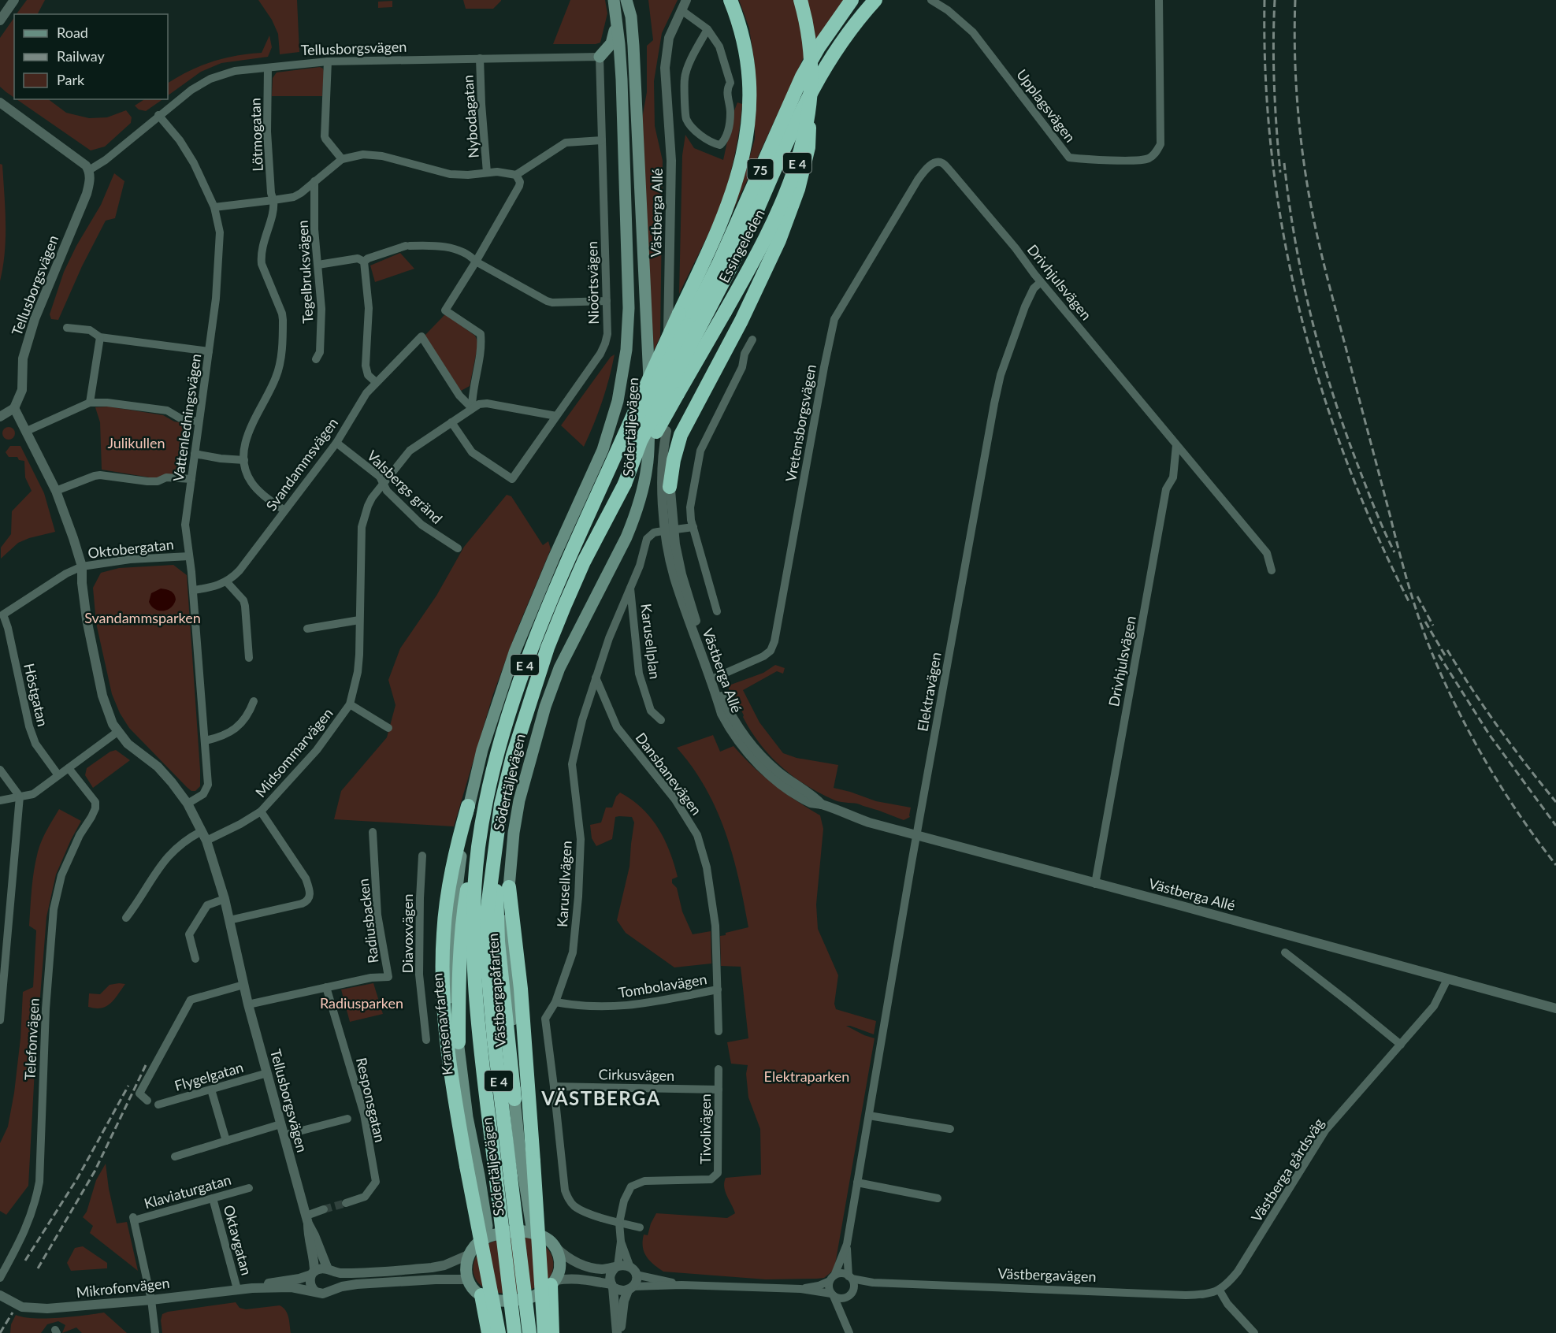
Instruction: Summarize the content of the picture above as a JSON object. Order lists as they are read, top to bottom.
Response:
{
  "streets": {
    "highway": [
      "E 4",
      "75",
      "Essingeleden",
      "Södertäljevägen"
    ],
    "main road": ["Västbergapåfarten", "Kransenavfarten"],
    "street": [
      "Tellusborgsvägen",
      "Upplagsvägen",
      "Nybodagatan",
      "Lötmogatan",
      "Västberga Allé",
      "Tegelbruksvägen",
      "Drivhjulsvägen",
      "Nioörtsvägen",
      "Vattenledningsvägen",
      "Vretensborgsvägen",
      "Svandammsvägen",
      "Valsbergs gränd",
      "Oktobergatan",
      "Karusellplan",
      "Elektravägen",
      "Höstgatan",
      "Midsommarvägen",
      "Dansbanevägen",
      "Karusellvägen",
      "Radiusbacken",
      "Diavoxvägen",
      "Tombolavägen",
      "Telefonvägen",
      "Cirkusvägen",
      "Flygelgatan",
      "Responsgatan",
      "Tivolivägen",
      "Västberga gårdsväg",
      "Klaviaturgatan",
      "Oktavgatan",
      "Västbergavägen",
      "Mikrofonvägen"
    ]
  },
  "crossings": [
    ["Tellusborgsvägen", "Nybodagatan"],
    ["Tellusborgsvägen", "Lötmogatan"],
    ["Tellusborgsvägen", "Nioörtsvägen"],
    ["Tellusborgsvägen", "Vattenledningsvägen"],
    ["Tellusborgsvägen", "Oktobergatan"],
    ["Tellusborgsvägen", "Midsommarvägen"],
    ["Tellusborgsvägen", "Radiusbacken"],
    ["Tellusborgsvägen", "Flygelgatan"],
    ["Tellusborgsvägen", "Mikrofonvägen"],
    ["Lötmogatan", "Tegelbruksvägen"],
    ["E 4", "Södertäljevägen"],
    ["E 4", "Kransenavfarten"],
    ["75", "Essingeleden"],
    ["75", "Södertäljevägen"],
    ["Västberga Allé", "Drivhjulsvägen"],
    ["Västberga Allé", "Vretensborgsvägen"],
    ["Västberga Allé", "Elektravägen"],
    ["Västberga Allé", "Karusellvägen"],
    ["Västberga Allé", "Västberga gårdsväg"],
    ["Essingeleden", "Södertäljevägen"],
    ["Tegelbruksvägen", "Svandammsvägen"],
    ["Drivhjulsvägen", "Vretensborgsvägen"],
    ["Drivhjulsvägen", "Elektravägen"],
    ["Nioörtsvägen", "Midsommarvägen"],
    ["Vattenledningsvägen", "Oktobergatan"],
    ["Södertäljevägen", "Västbergapåfarten"],
    ["Södertäljevägen", "Kransenavfarten"],
    ["Svandammsvägen", "Valsbergs gränd"],
    ["Svandammsvägen", "Midsommarvägen"],
    ["Valsbergs gränd", "Midsommarvägen"],
    ["Oktobergatan", "Höstgatan"],
    ["Karusellplan", "Karusellvägen"],
    ["Elektravägen", "Västbergavägen"],
    ["Dansbanevägen", "Karusellvägen"],
    ["Dansbanevägen", "Tombolavägen"],
    ["Karusellvägen", "Tombolavägen"],
    ["Karusellvägen", "Cirkusvägen"],
    ["Karusellvägen", "Tivolivägen"],
    ["Radiusbacken", "Responsgatan"],
    ["Västbergapåfarten", "Kransenavfarten"],
    ["Västbergapåfarten", "Mikrofonvägen"],
    ["Kransenavfarten", "Mikrofonvägen"],
    ["Cirkusvägen", "Tivolivägen"],
    ["Västberga gårdsväg", "Västbergavägen"],
    ["Klaviaturgatan", "Oktavgatan"],
    ["Klaviaturgatan", "Mikrofonvägen"],
    ["Oktavgatan", "Mikrofonvägen"]
  ],
  "districts": ["VÄSTBERGA"],
  "parks": [
    "Julikullen",
    "Svandammsparken",
    "Radiusparken",
    "Elektraparken"
  ],
  "legend": ["Road", "Railway", "Park"]
}
